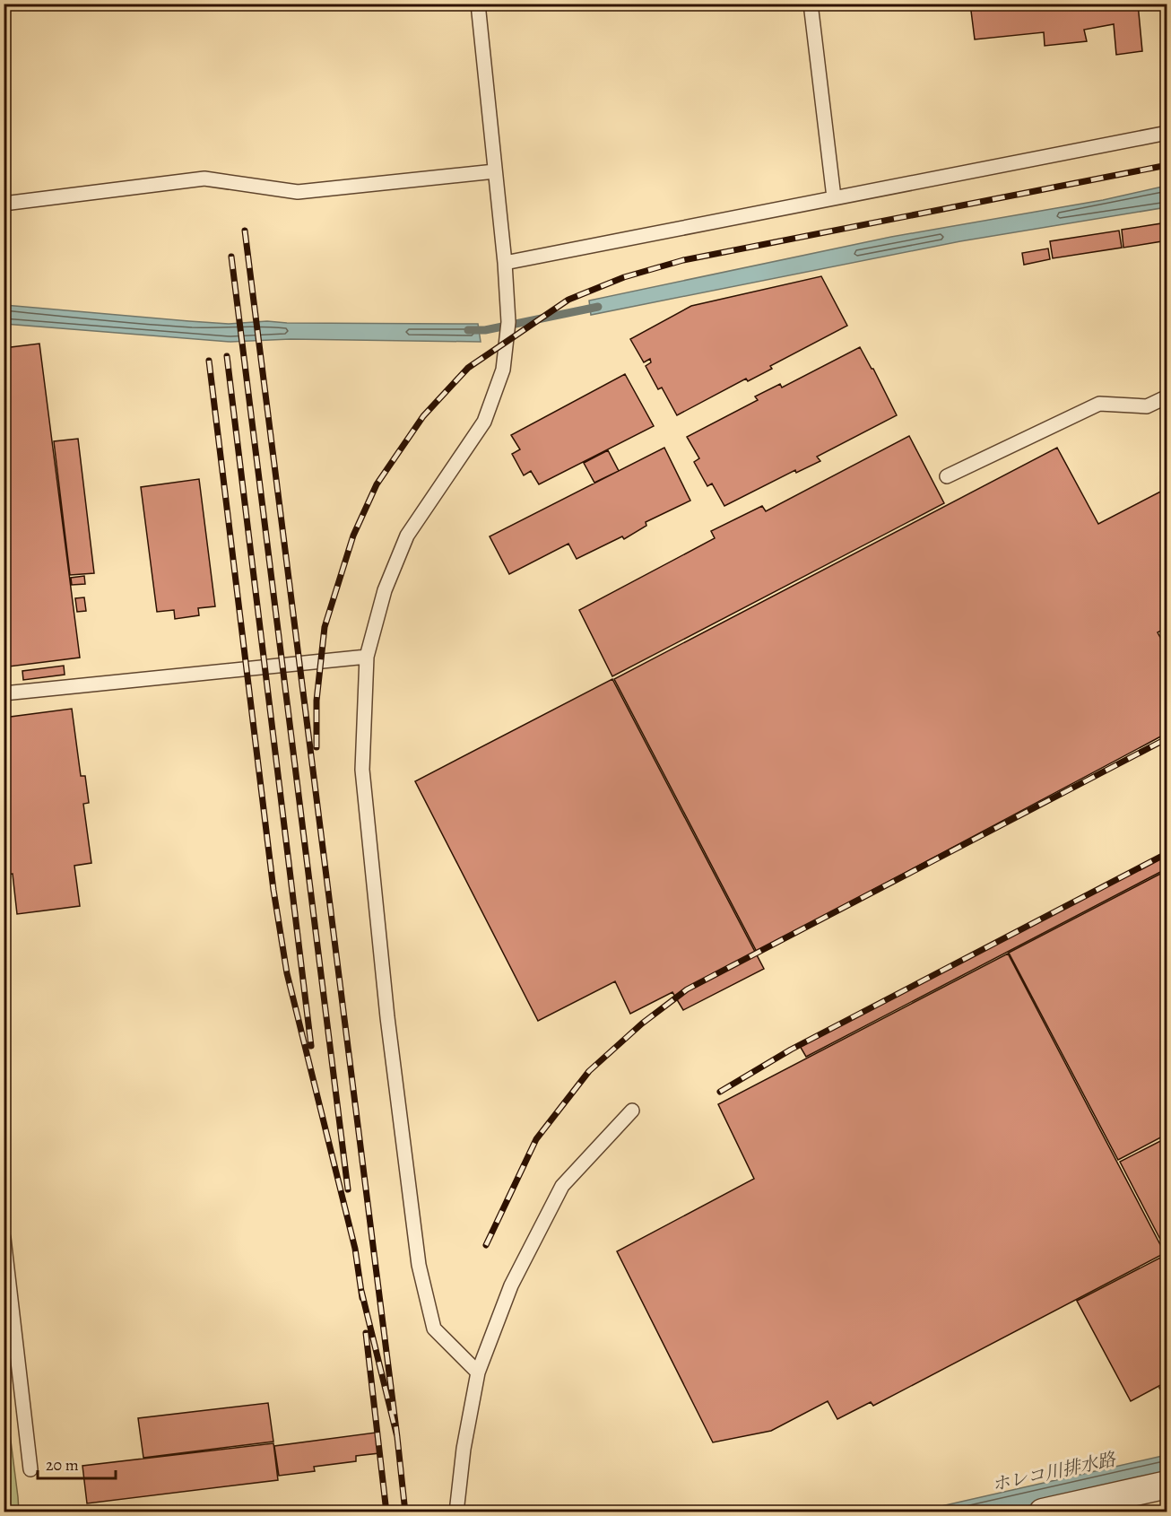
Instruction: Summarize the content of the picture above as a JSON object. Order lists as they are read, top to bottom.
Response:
{
  "water": ["ホレコ川排水路"],
  "scale_bar": "20 m"
}
